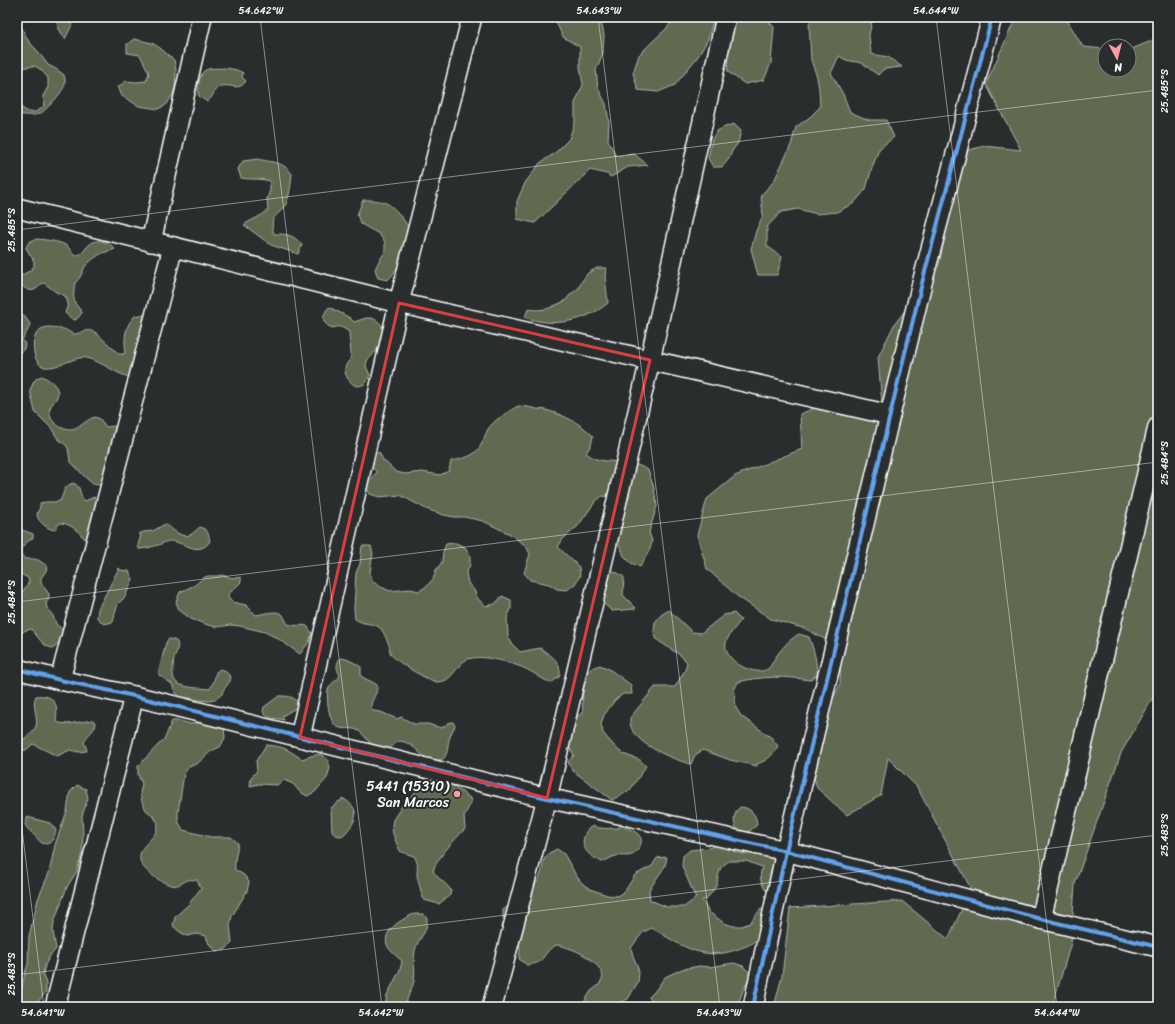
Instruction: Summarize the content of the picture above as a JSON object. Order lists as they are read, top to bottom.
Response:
{
  "places": ["5441 (15310) San Marcos"],
  "north": "bottom",
  "coordinates": [
    "54.642°W",
    "54.643°W",
    "54.644°W",
    "25.485°S",
    "25.484°S",
    "25.483°S",
    "54.641°W"
  ]
}
